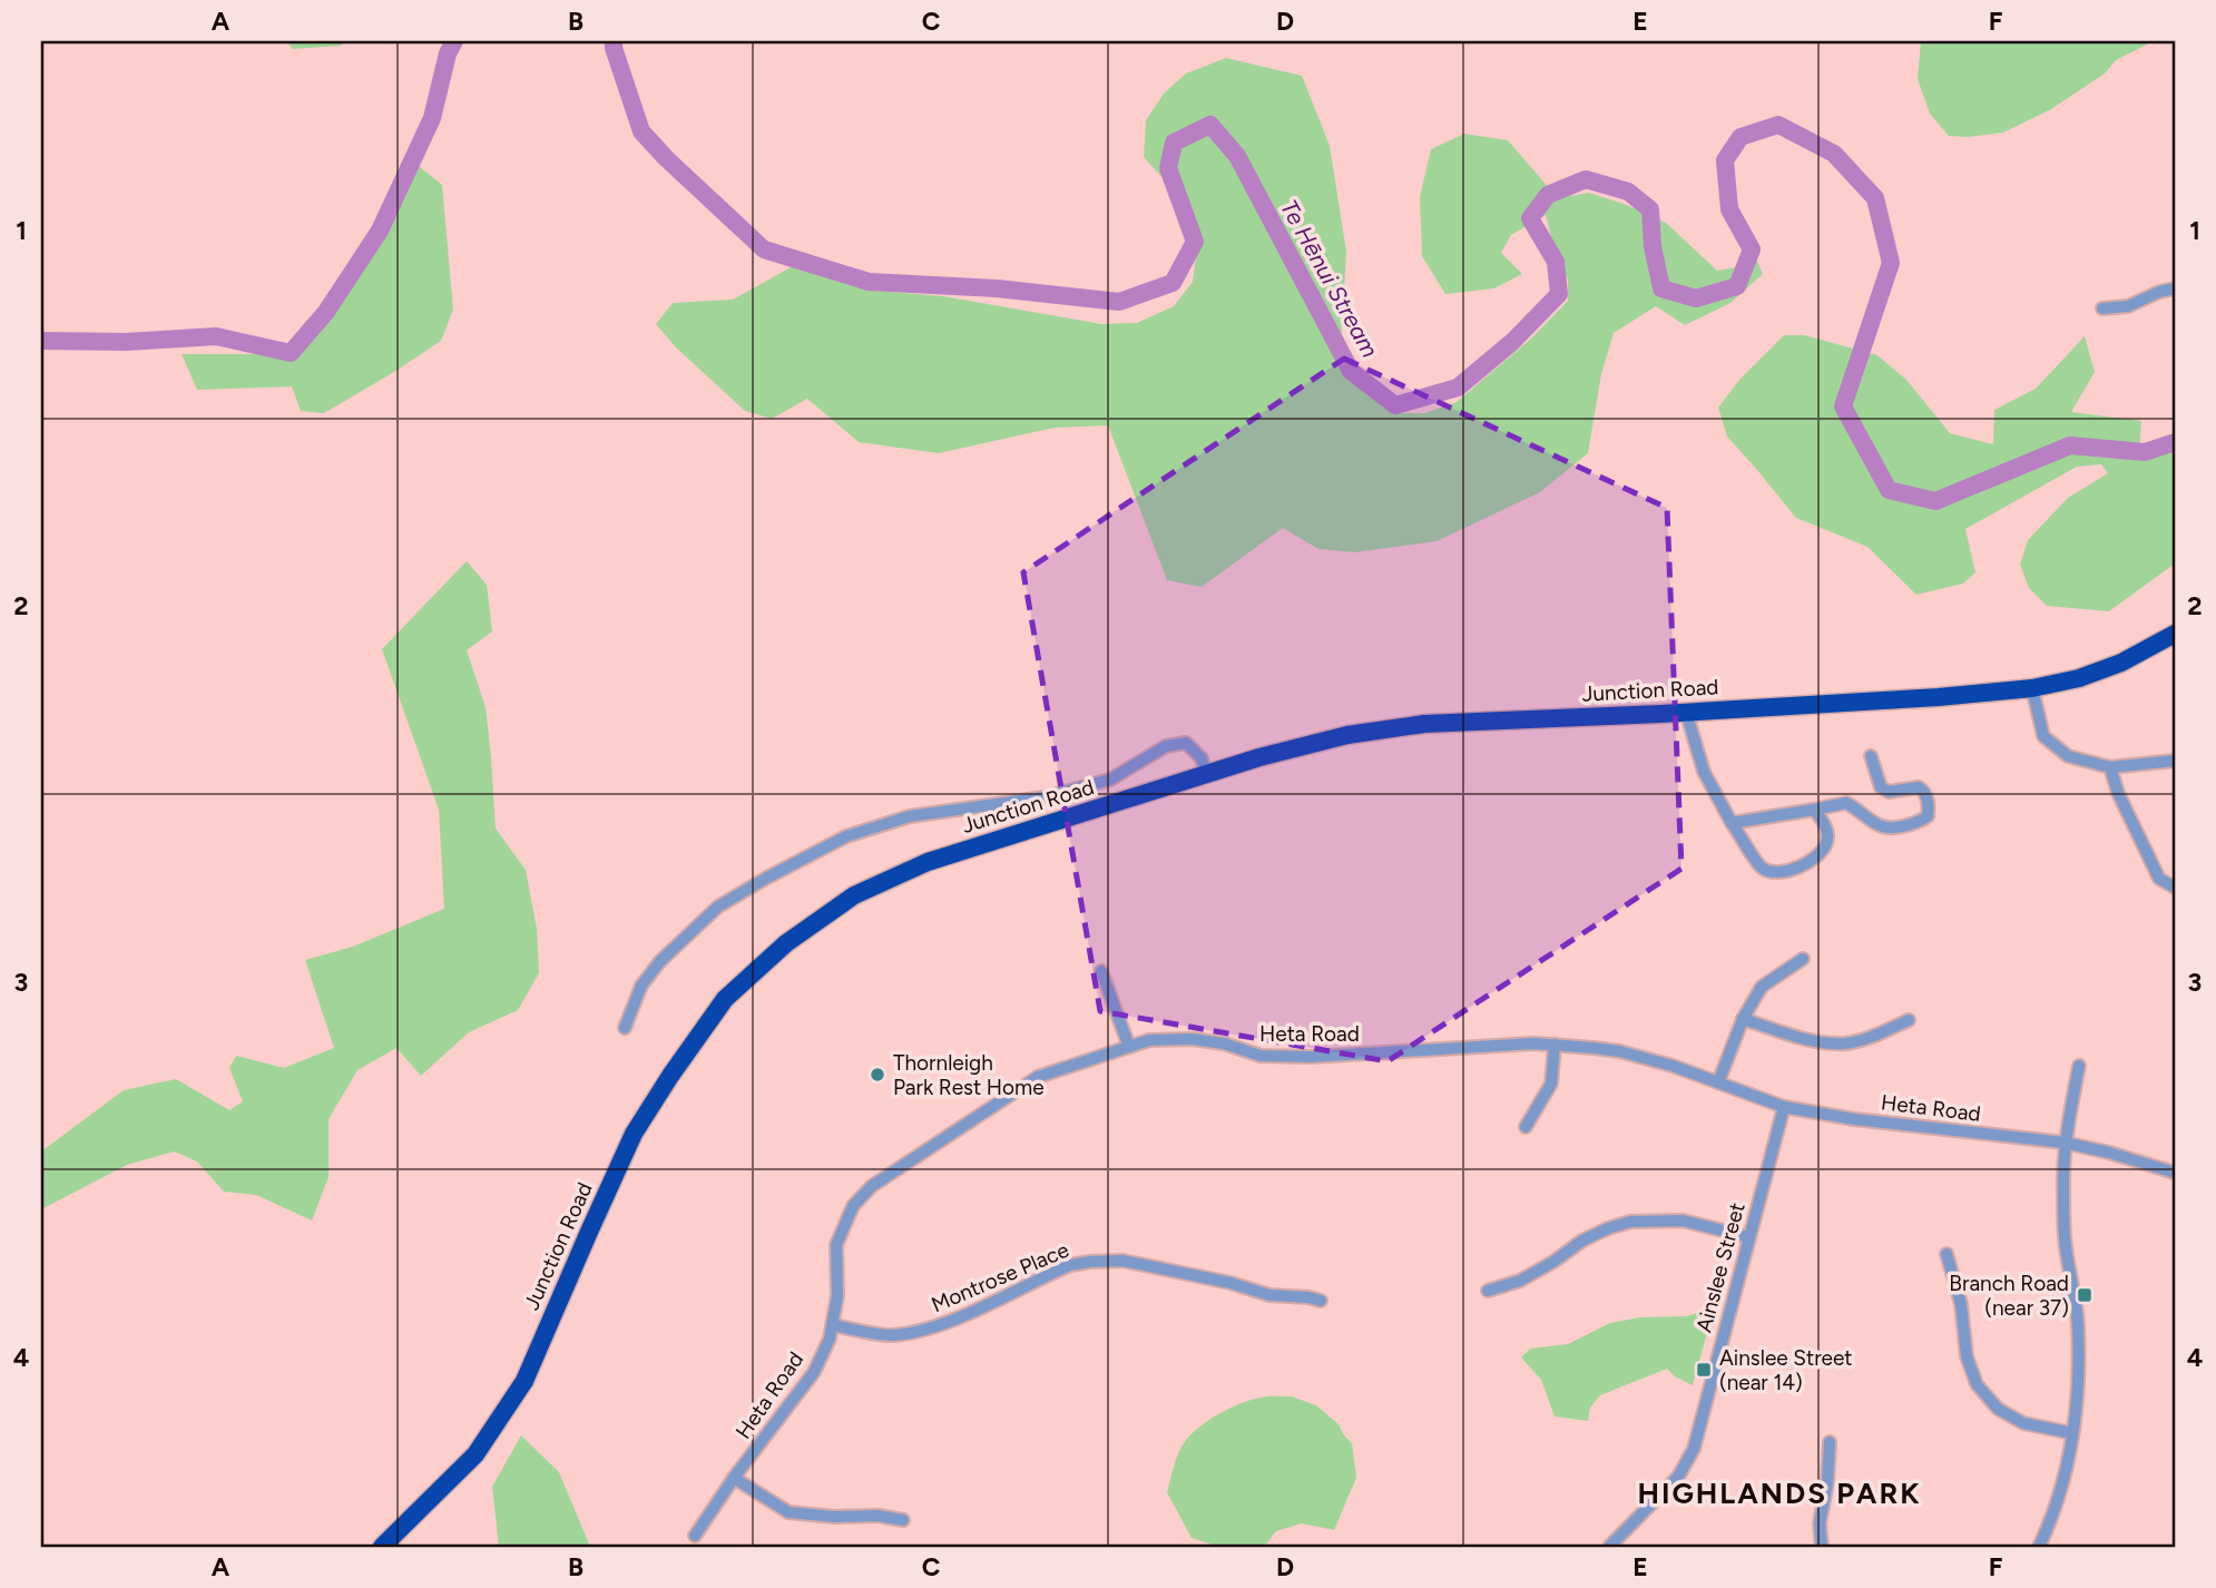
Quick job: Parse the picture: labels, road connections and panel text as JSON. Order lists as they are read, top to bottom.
{
  "streets": {
    "highway": ["Junction Road"],
    "street": ["Heta Road", "Ainslee Street", "Montrose Place"]
  },
  "crossings": [
    ["Heta Road", "Ainslee Street"],
    ["Heta Road", "Montrose Place"]
  ],
  "districts": ["HIGHLANDS PARK"],
  "water": ["Te Hēnui Stream"],
  "places": {
    "other": ["Thornleigh Park Rest Home"],
    "transit": ["Branch Road (near 37)", "Ainslee Street (near 14)"]
  },
  "grid": {
    "columns": [
      "A",
      "B",
      "C",
      "D",
      "E",
      "F"
    ],
    "rows": [
      "1",
      "2",
      "3",
      "4"
    ]
  }
}
